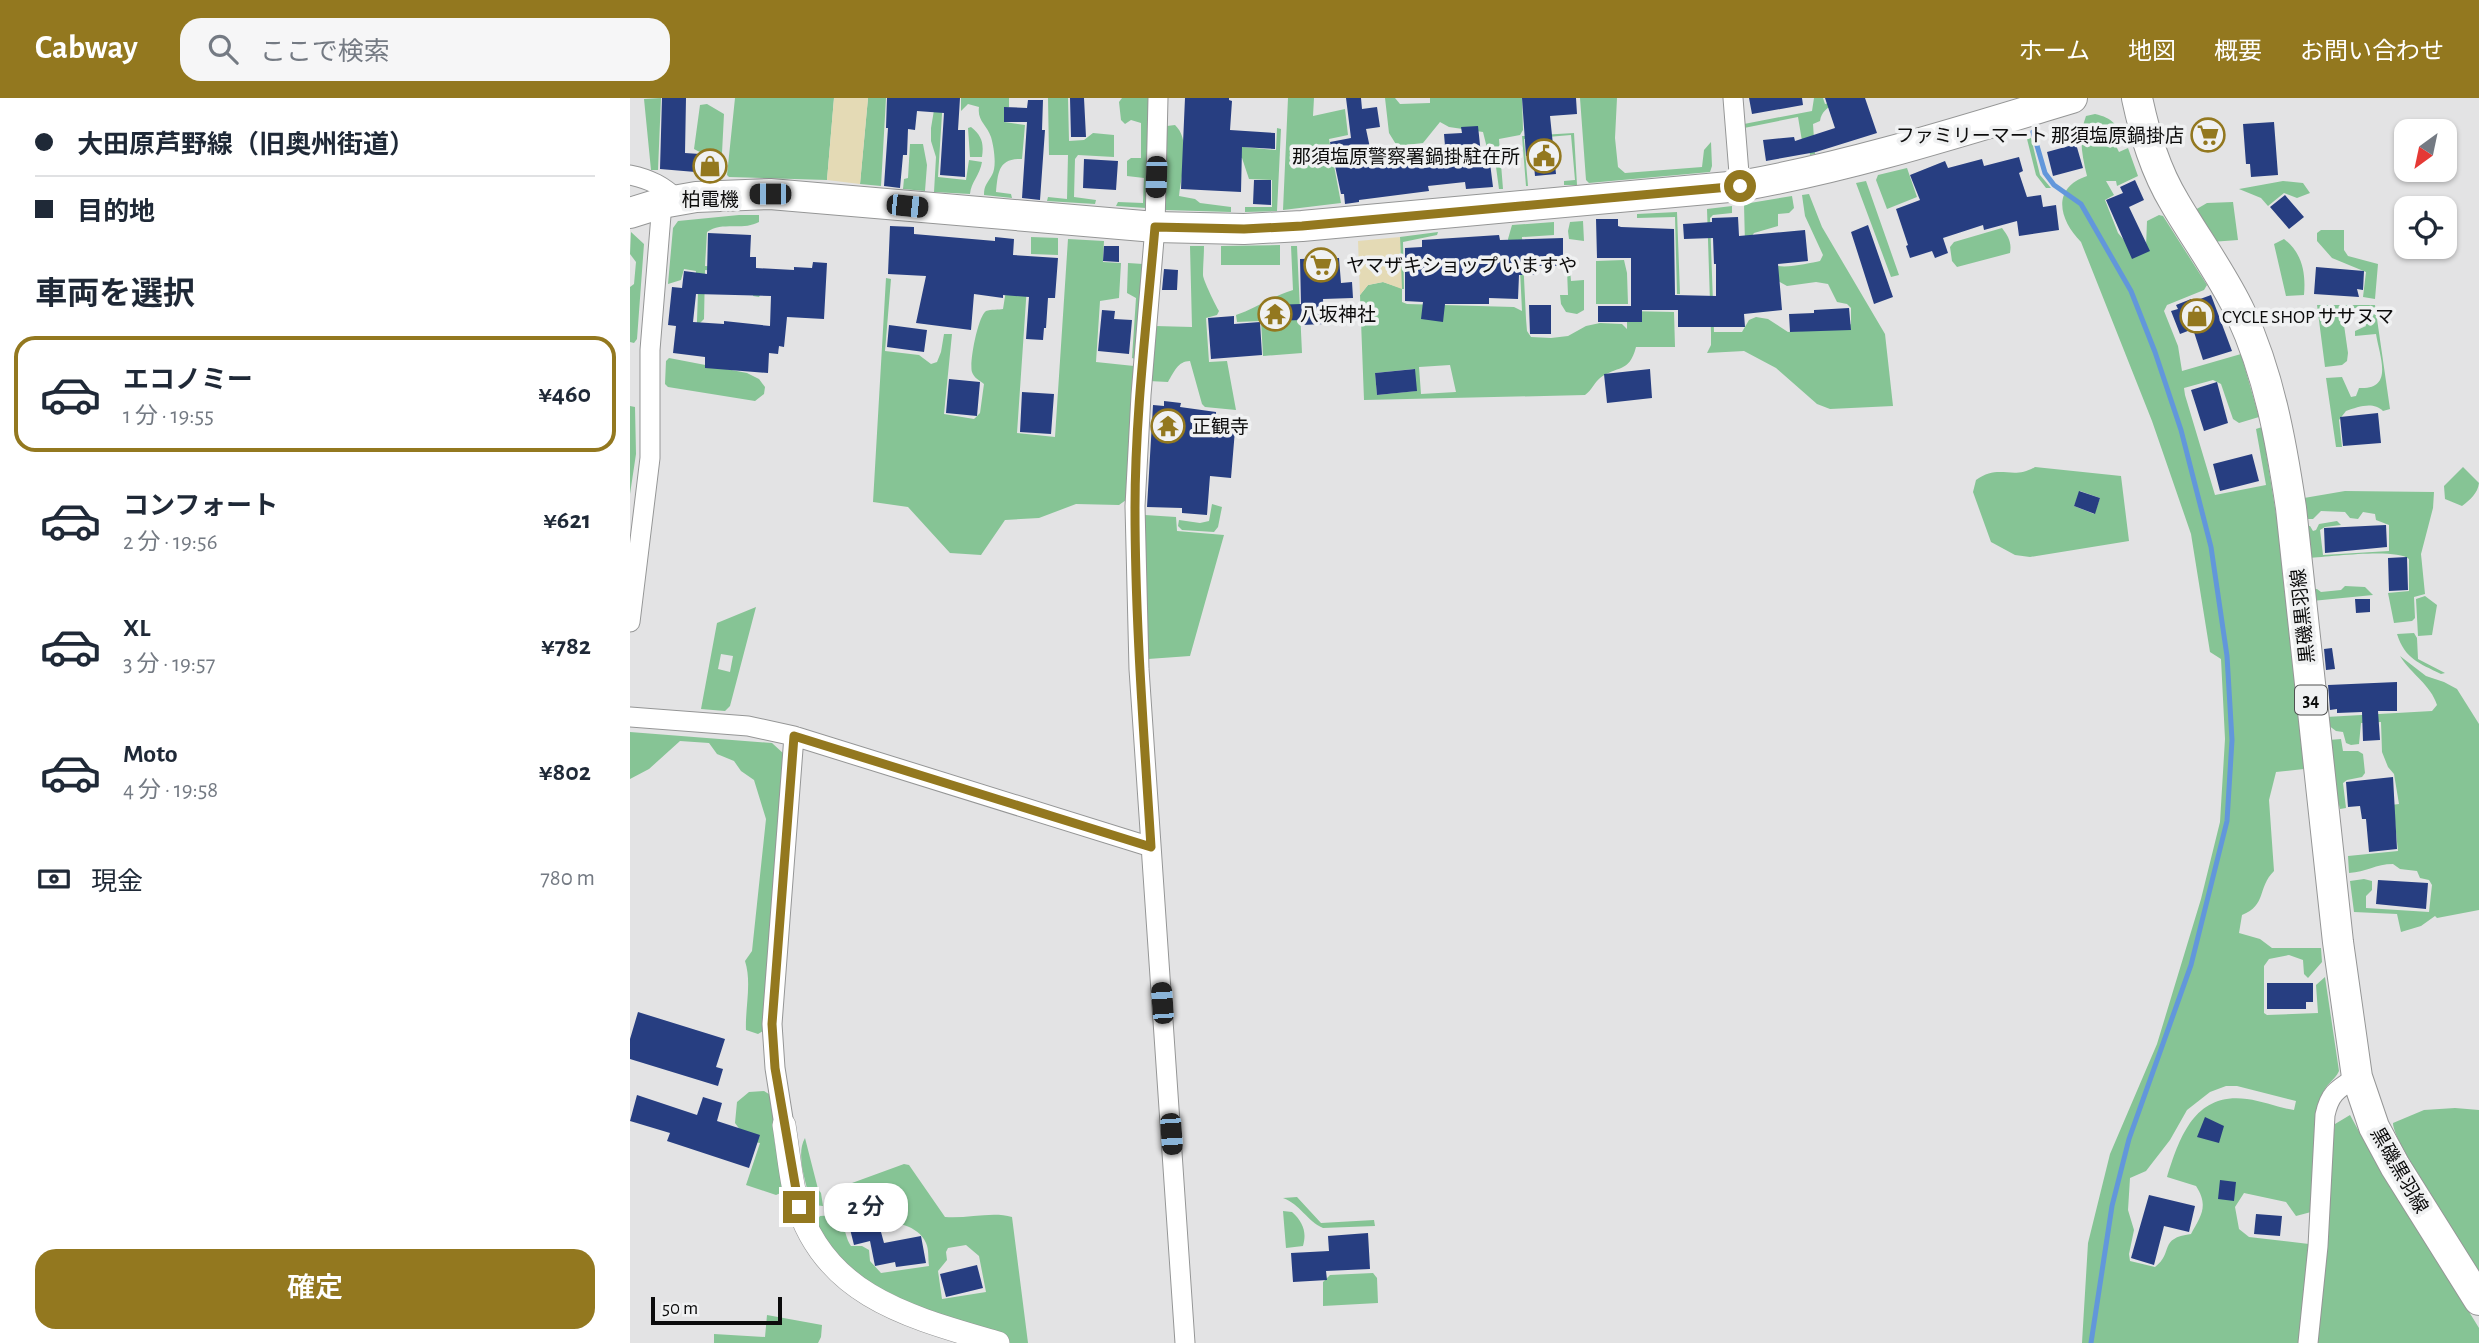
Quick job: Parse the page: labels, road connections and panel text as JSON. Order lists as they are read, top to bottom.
{
  "streets": {
    "main road": ["黒磯黒羽線", "34"]
  },
  "places": {
    "supermarket": ["ファミリーマート 那須塩原鍋掛店", "ヤマザキショップ いますや"],
    "public building": ["那須塩原警察署鍋掛駐在所"],
    "shop": ["柏電機", "CYCLE SHOP ササヌマ"],
    "temple": ["八坂神社", "正観寺"]
  },
  "scale_bar": "50 m",
  "north": "bottom left",
  "page": {
    "header": "Cabway",
    "search": "ここで検索",
    "nav": [
      "ホーム",
      "地図",
      "概要",
      "お問い合わせ"
    ],
    "banner": ["大田原芦野線（旧奥州街道）", "目的地"],
    "heading": "車両を選択",
    "list": [
      {
        "name": "エコノミー",
        "note": "1 分 · 19:55",
        "value": "¥460"
      },
      {
        "name": "コンフォート",
        "note": "2 分 · 19:56",
        "value": "¥621"
      },
      {
        "name": "XL",
        "note": "3 分 · 19:57",
        "value": "¥782"
      },
      {
        "name": "Moto",
        "note": "4 分 · 19:58",
        "value": "¥802"
      }
    ],
    "pay": ["現金", "780 m"],
    "bubble": "2 分",
    "buttons": "確定",
    "scale": "50 m"
  }
}
